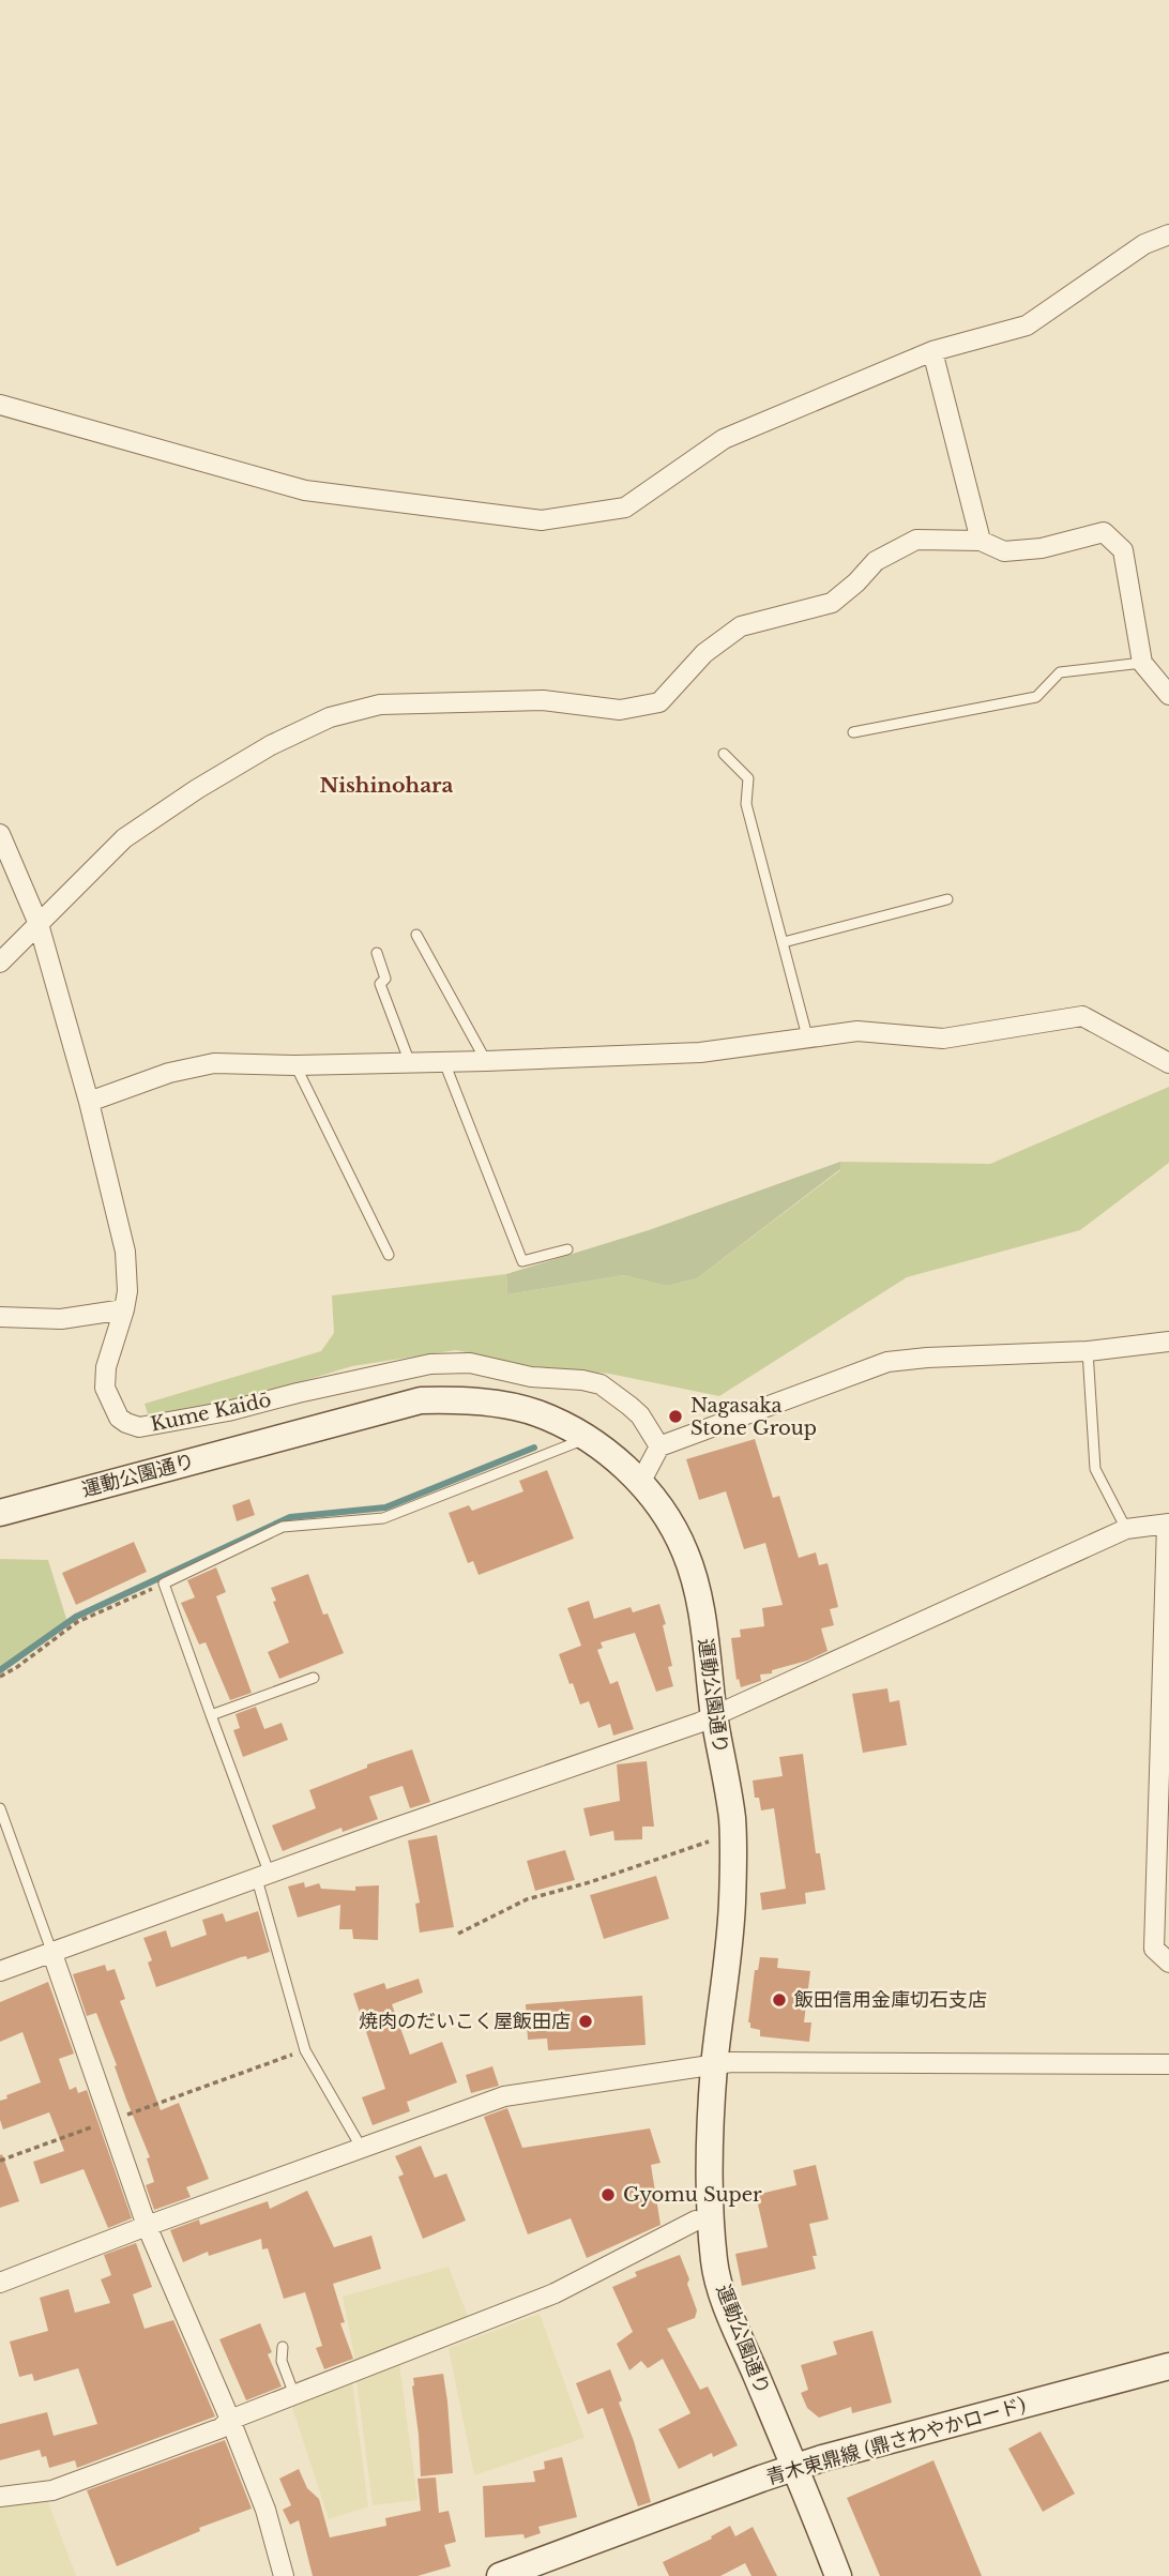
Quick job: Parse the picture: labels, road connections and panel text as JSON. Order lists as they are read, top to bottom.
{
  "streets": {
    "street": ["Kume Kaidō", "運動公園通り", "青木東鼎線 (鼎さわやかロード)"]
  },
  "crossings": [
    ["運動公園通り", "青木東鼎線 (鼎さわやかロード)"]
  ],
  "districts": ["Nishinohara"],
  "places": [
    "Nagasaka Stone Group",
    "飯田信用金庫切石支店",
    "焼肉のだいこく屋飯田店",
    "Gyomu Super"
  ]
}
